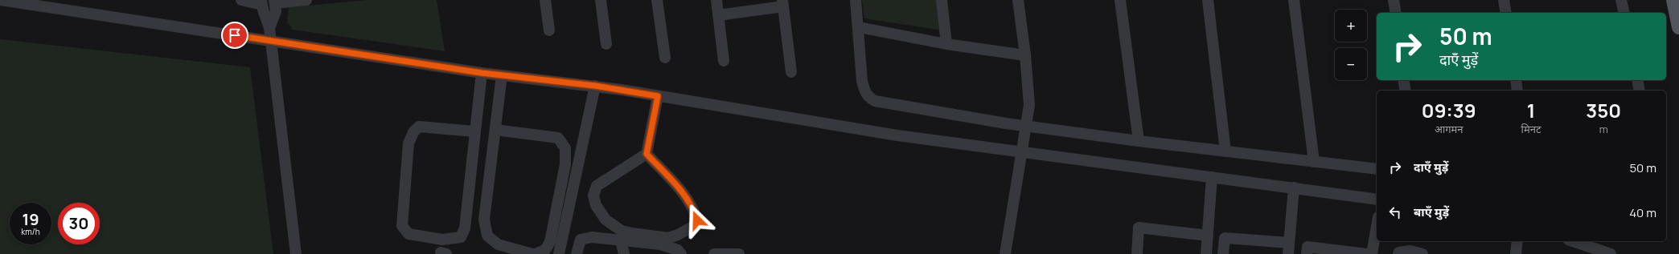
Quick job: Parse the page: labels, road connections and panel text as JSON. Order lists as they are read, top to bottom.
{
  "page": {
    "map_buttons": ["+", "−"],
    "turn": ["50 m", "दाएँ मुड़ें"],
    "eta": [
      "09:39",
      "आगमन",
      "1",
      "मिनट",
      "350",
      "m"
    ],
    "list": [
      {
        "name": "दाएँ मुड़ें",
        "value": "50 m"
      },
      {
        "name": "बाएँ मुड़ें",
        "value": "40 m"
      }
    ],
    "speed": "19 km/h",
    "limit": "30"
  }
}
